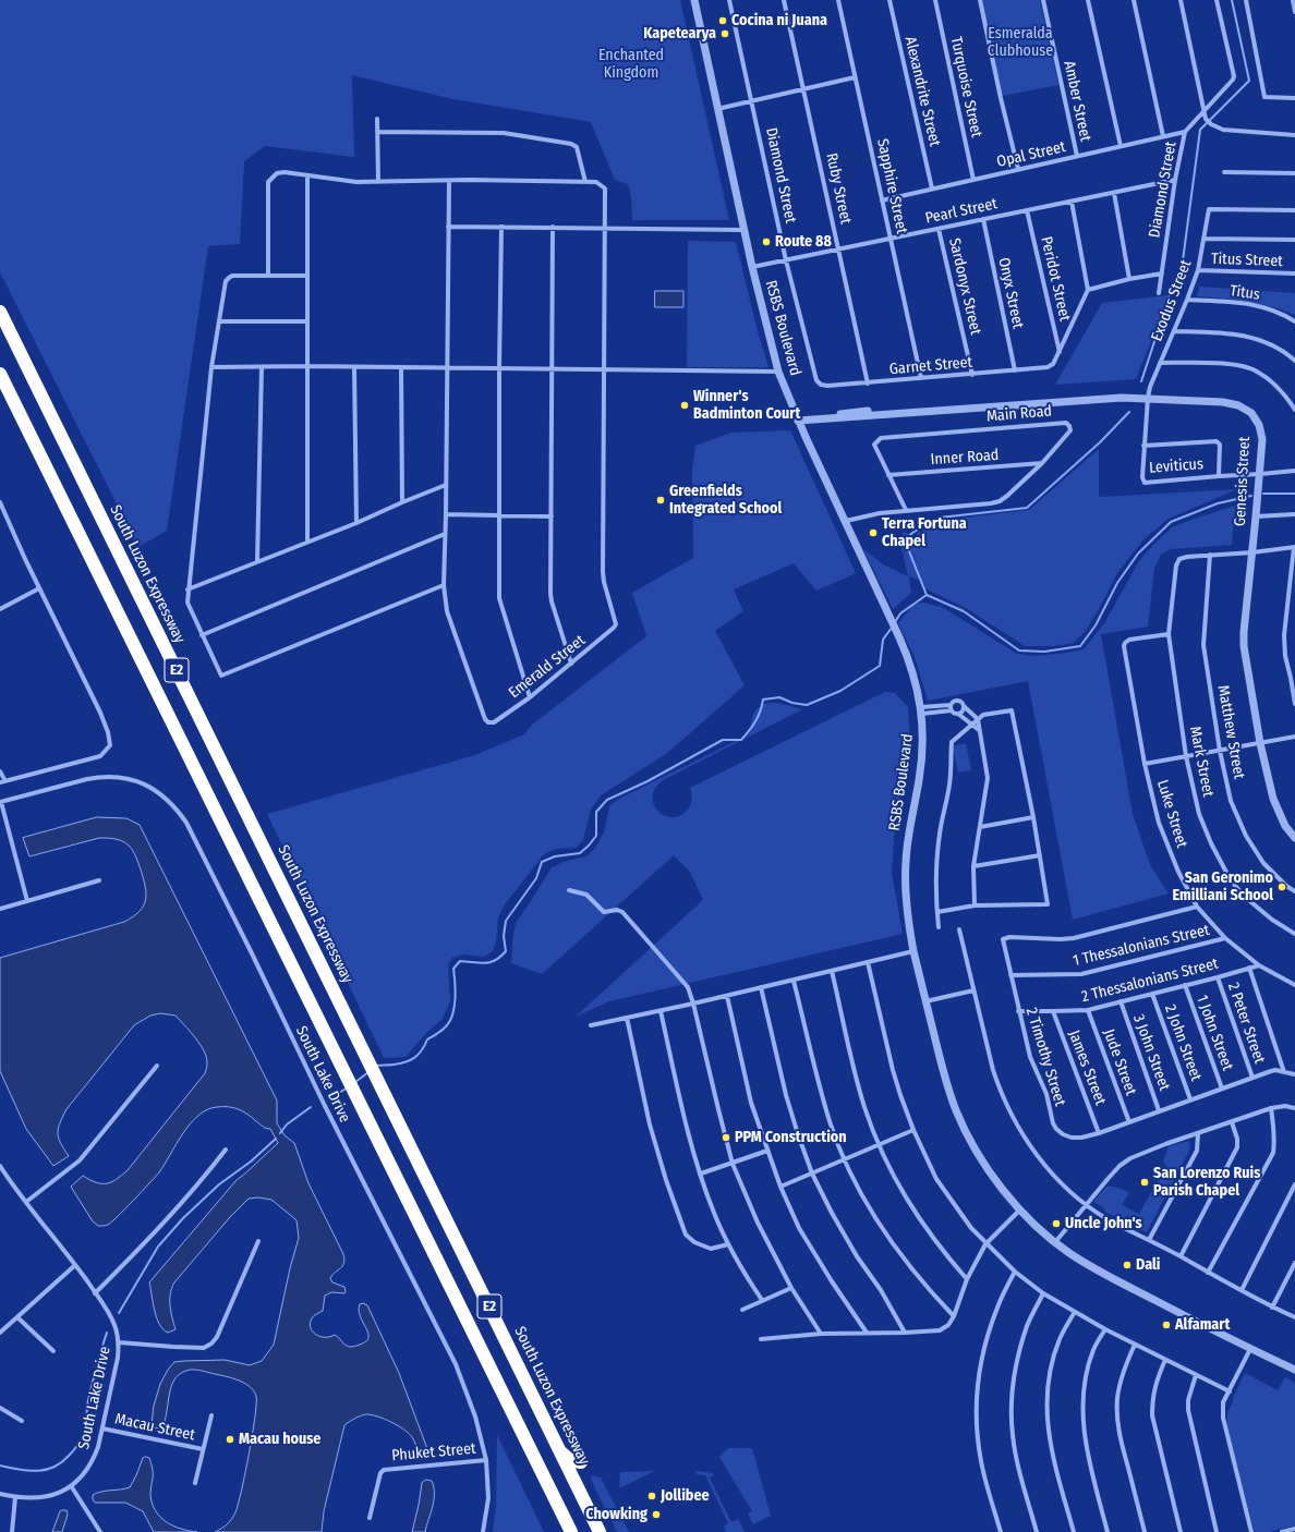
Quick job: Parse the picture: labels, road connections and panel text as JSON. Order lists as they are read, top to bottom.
{
  "streets": {
    "highway": ["South Luzon Expressway", "E2"],
    "street": [
      "Turquoise Street",
      "Alexandrite Street",
      "Amber Street",
      "Opal Street",
      "Diamond Street",
      "Sapphire Street",
      "Ruby Street",
      "Pearl Street",
      "Titus Street",
      "Peridot Street",
      "Sardonyx Street",
      "Onyx Street",
      "Titus",
      "Exodus Street",
      "RSBS Boulevard",
      "Garnet Street",
      "Main Road",
      "Inner Road",
      "Leviticus",
      "Genesis Street",
      "Emerald Street",
      "Matthew Street",
      "Mark Street",
      "Luke Street",
      "1 Thessalonians Street",
      "2 Thessalonians Street",
      "2 Peter Street",
      "1 John Street",
      "2 John Street",
      "3 John Street",
      "2 Timothy Street",
      "Jude Street",
      "James Street",
      "South Lake Drive",
      "Macau Street",
      "Phuket Street"
    ]
  },
  "crossings": [
    ["Turquoise Street", "Opal Street"],
    ["Alexandrite Street", "Opal Street"],
    ["Amber Street", "Opal Street"],
    ["Opal Street", "Diamond Street"],
    ["Opal Street", "Sapphire Street"],
    ["Diamond Street", "Pearl Street"],
    ["Diamond Street", "Garnet Street"],
    ["Sapphire Street", "Pearl Street"],
    ["Sapphire Street", "Garnet Street"],
    ["Ruby Street", "Pearl Street"],
    ["Ruby Street", "Garnet Street"],
    ["Pearl Street", "Peridot Street"],
    ["Pearl Street", "Sardonyx Street"],
    ["Pearl Street", "Onyx Street"],
    ["Pearl Street", "RSBS Boulevard"],
    ["Titus Street", "Exodus Street"],
    ["Peridot Street", "Garnet Street"],
    ["Sardonyx Street", "Garnet Street"],
    ["Onyx Street", "Garnet Street"],
    ["Titus", "Exodus Street"],
    ["Exodus Street", "Leviticus"],
    ["Exodus Street", "Genesis Street"],
    ["RSBS Boulevard", "Main Road"],
    ["RSBS Boulevard", "Genesis Street"],
    ["Main Road", "Inner Road"],
    ["Leviticus", "Genesis Street"],
    ["Matthew Street", "Mark Street"],
    ["Mark Street", "Luke Street"],
    ["Luke Street", "1 Thessalonians Street"],
    ["Luke Street", "2 Thessalonians Street"],
    ["Luke Street", "2 Timothy Street"],
    ["1 Thessalonians Street", "2 Timothy Street"],
    ["2 Thessalonians Street", "2 Peter Street"],
    ["2 Thessalonians Street", "1 John Street"],
    ["2 Thessalonians Street", "2 John Street"],
    ["2 Thessalonians Street", "3 John Street"],
    ["2 Thessalonians Street", "2 Timothy Street"],
    ["2 Thessalonians Street", "Jude Street"],
    ["2 Thessalonians Street", "James Street"],
    ["2 Peter Street", "2 Timothy Street"],
    ["1 John Street", "2 Timothy Street"],
    ["2 John Street", "2 Timothy Street"],
    ["3 John Street", "2 Timothy Street"],
    ["2 Timothy Street", "Jude Street"],
    ["2 Timothy Street", "James Street"],
    ["South Lake Drive", "Macau Street"],
    ["South Lake Drive", "Phuket Street"]
  ],
  "parks": ["Esmeralda Clubhouse", "Enchanted Kingdom"],
  "places": [
    "Cocina ni Juana",
    "Kapetearya",
    "Route 88",
    "Winner's Badminton Court",
    "Greenfields Integrated School",
    "Terra Fortuna Chapel",
    "San Geronimo Emilliani School",
    "PPM Construction",
    "San Lorenzo Ruis Parish Chapel",
    "Uncle John's",
    "Dali",
    "Alfamart",
    "Macau house",
    "Jollibee",
    "Chowking"
  ]
}
